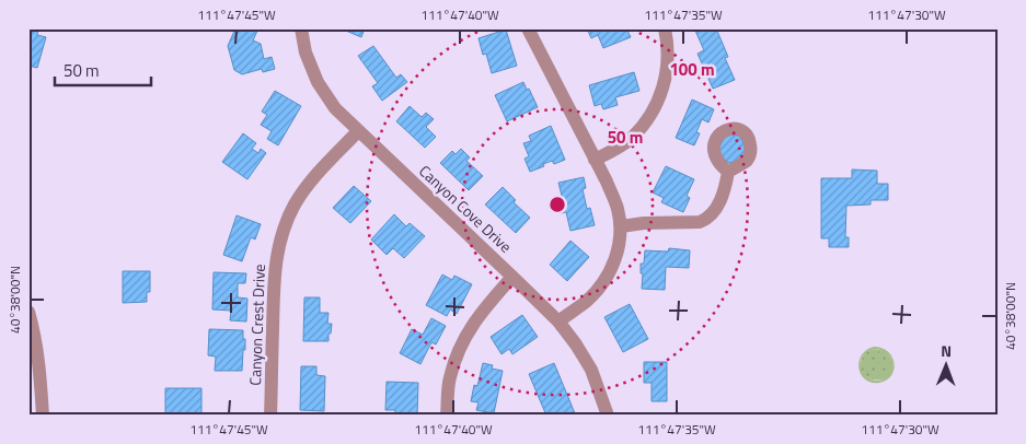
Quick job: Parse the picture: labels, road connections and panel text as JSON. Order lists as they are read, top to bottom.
{
  "streets": {
    "street": ["Canyon Cove Drive", "Canyon Crest Drive"]
  },
  "crossings": [
    ["Canyon Cove Drive", "Canyon Crest Drive"]
  ],
  "scale_bar": "50 m",
  "north": "top",
  "coordinates": [
    "111°47'45\"W",
    "111°47'40\"W",
    "111°47'35\"W",
    "111°47'30\"W",
    "40°38'00\"N"
  ],
  "rings": ["100 m", "50 m"]
}
